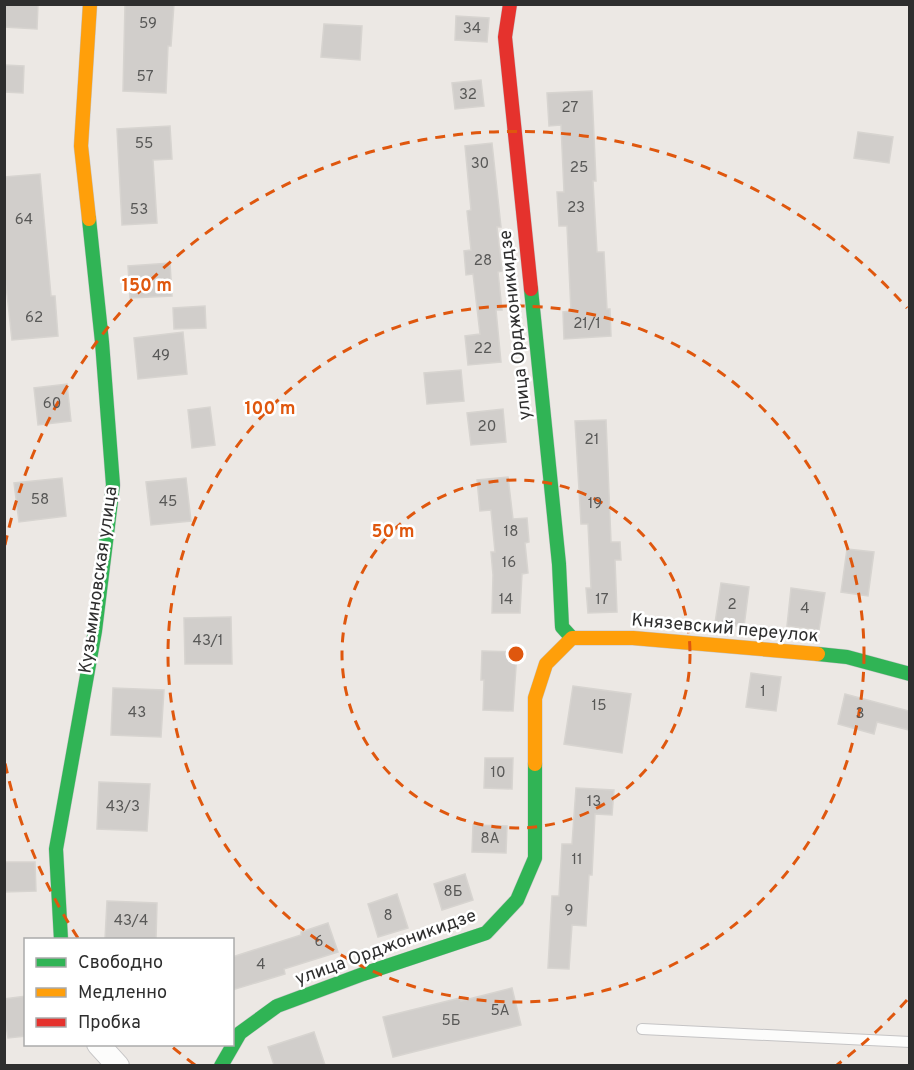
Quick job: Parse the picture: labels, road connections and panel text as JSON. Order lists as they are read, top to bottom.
{
  "streets": {
    "street": ["улица Орджоникидзе", "Кузьминовская улица", "Князевский переулок"]
  },
  "crossings": [
    ["улица Орджоникидзе", "Князевский переулок"]
  ],
  "house_numbers": [
    "59",
    "34",
    "57",
    "32",
    "27",
    "55",
    "30",
    "25",
    "23",
    "53",
    "64",
    "28",
    "62",
    "21/1",
    "22",
    "49",
    "60",
    "20",
    "21",
    "58",
    "45",
    "19",
    "18",
    "16",
    "14",
    "17",
    "2",
    "4",
    "43/1",
    "1",
    "15",
    "43",
    "3",
    "10",
    "13",
    "43/3",
    "8А",
    "11",
    "8Б",
    "9",
    "8",
    "43/4",
    "6",
    "4",
    "5А",
    "5Б"
  ],
  "legend": ["Свободно", "Медленно", "Пробка"],
  "rings": ["150 m", "100 m", "50 m"]
}
